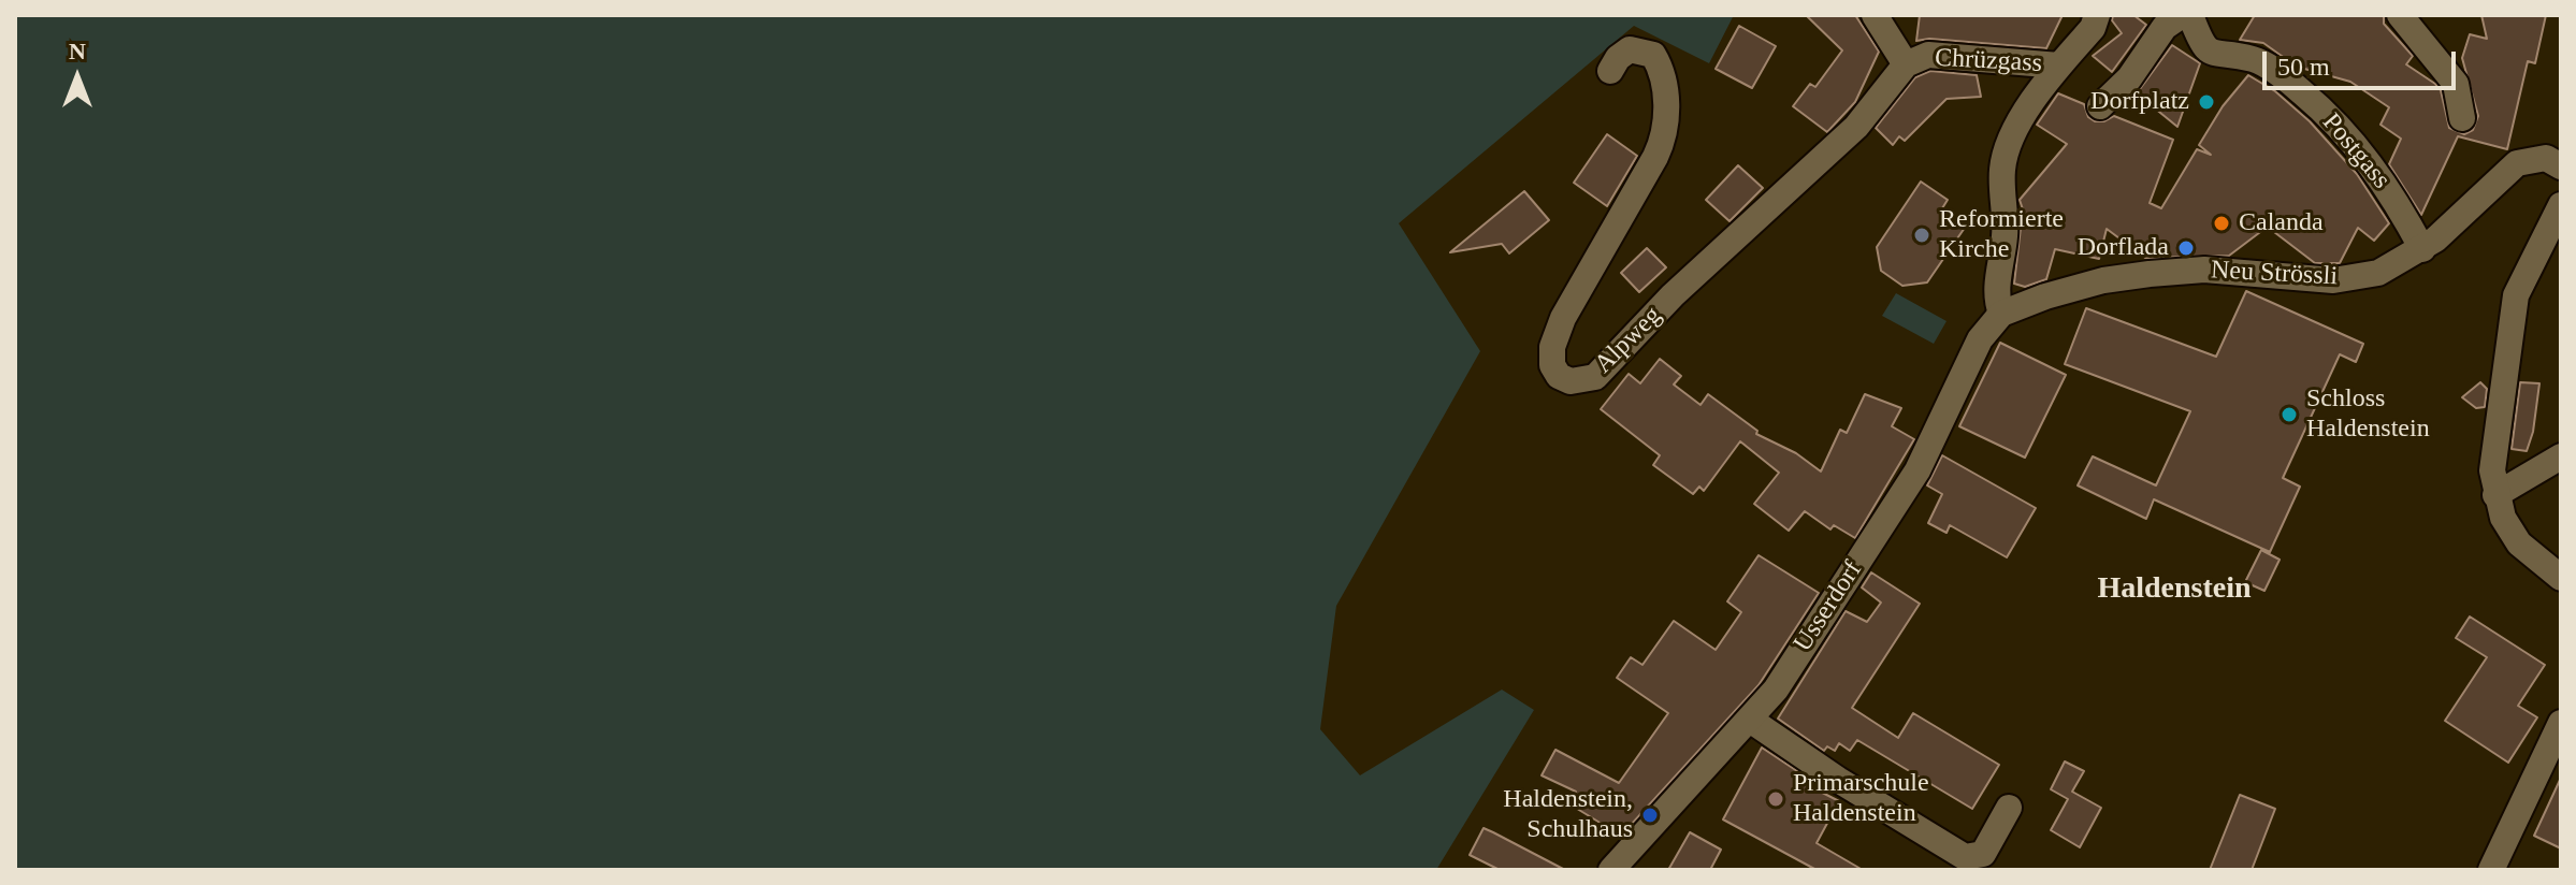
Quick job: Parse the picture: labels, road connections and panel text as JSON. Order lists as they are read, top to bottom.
{
  "streets": {
    "street": [
      "Chrüzgass",
      "Postgass",
      "Neu Strössli",
      "Alpweg",
      "Usserdorf"
    ]
  },
  "crossings": [
    ["Chrüzgass", "Alpweg"],
    ["Postgass", "Neu Strössli"],
    ["Neu Strössli", "Usserdorf"]
  ],
  "districts": ["Haldenstein"],
  "places": [
    "Dorfplatz",
    "Calanda",
    "Reformierte Kirche",
    "Dorflada",
    "Schloss Haldenstein",
    "Primarschule Haldenstein",
    "Haldenstein, Schulhaus"
  ],
  "scale_bar": "50 m",
  "north": "top"
}
